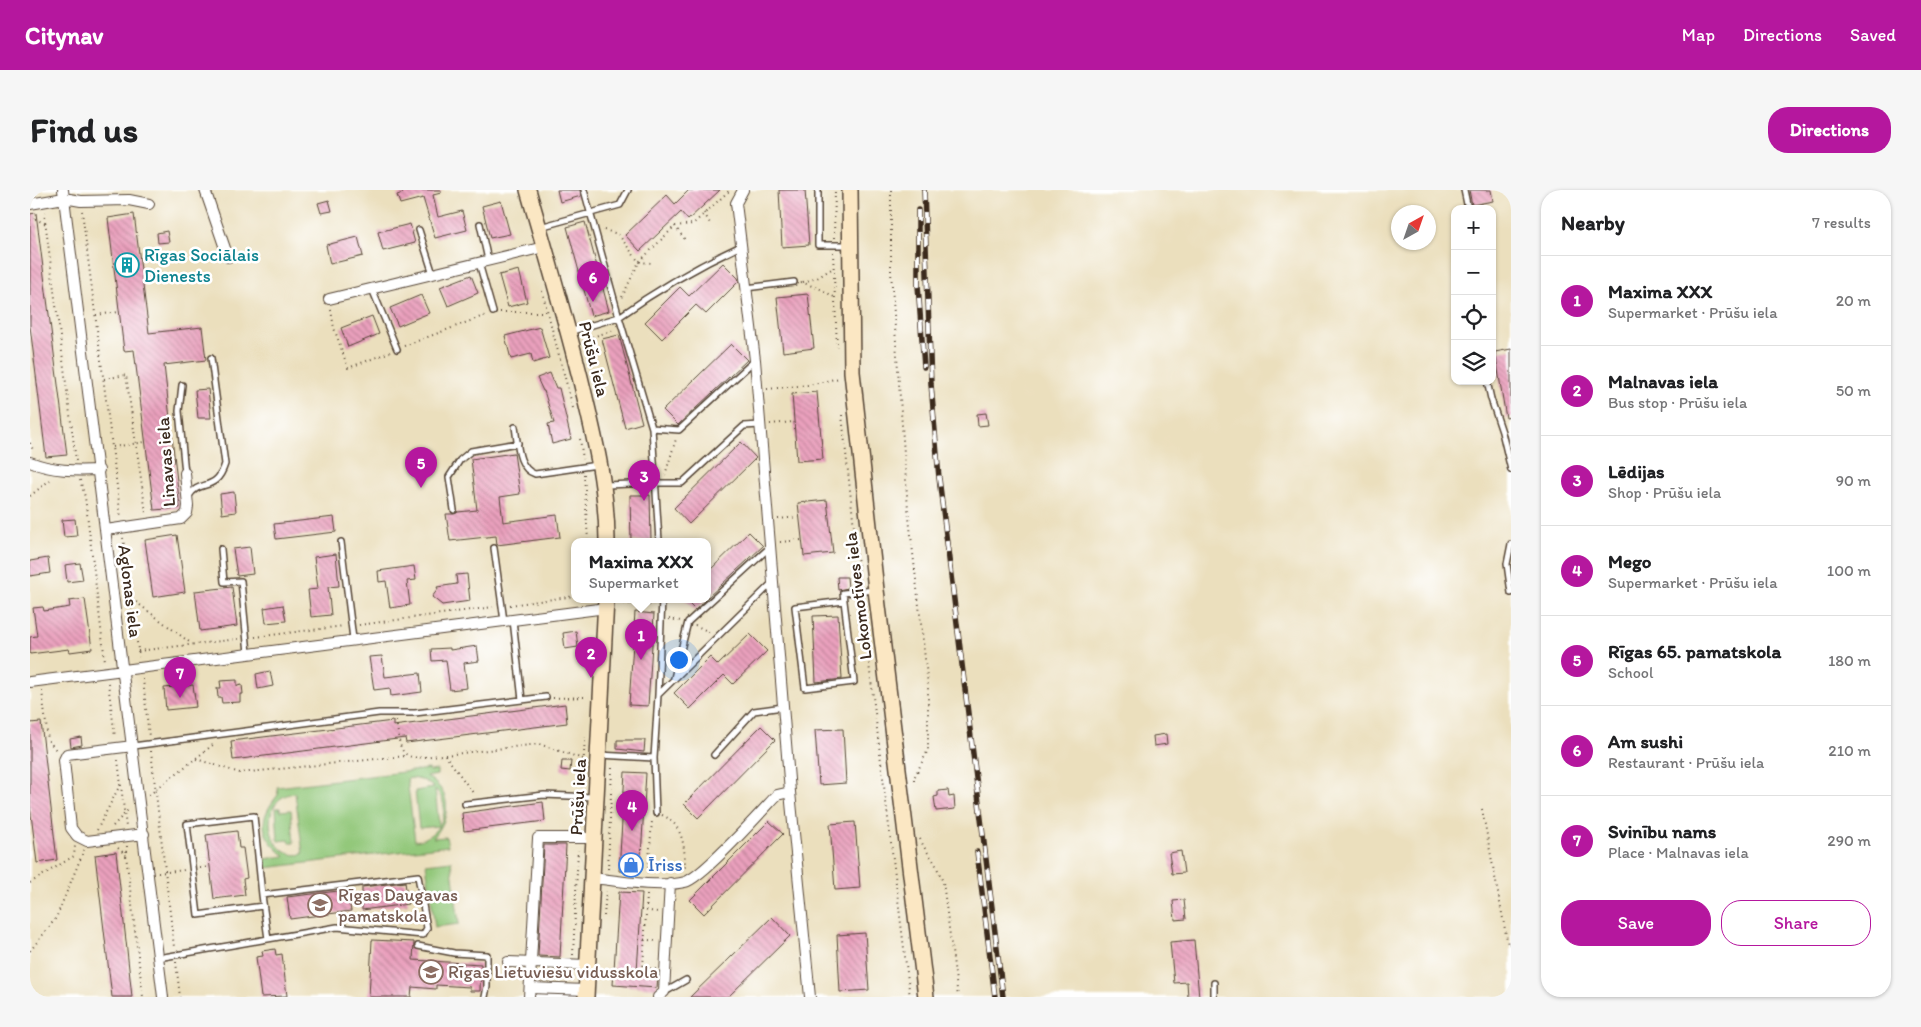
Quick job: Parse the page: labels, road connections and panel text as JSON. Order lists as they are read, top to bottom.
{
  "streets": {
    "street": [
      "Prūšu iela",
      "Linavas iela",
      "Aglonas iela",
      "Lokomotīves iela"
    ]
  },
  "crossings": [
    ["Linavas iela", "Aglonas iela"]
  ],
  "places": {
    "building": ["Rīgas Sociālais Dienests"],
    "shop": ["Īriss"],
    "school or university": ["Rīgas Daugavas pamatskola", "Rīgas Lietuviešu vidusskola"]
  },
  "north": "top right",
  "page": {
    "header": "Citynav",
    "nav": ["Map", "Directions", "Saved"],
    "buttons": [
      "Directions",
      ["Save", "Share"]
    ],
    "title": "Find us",
    "heading": ["Nearby", "7 results"],
    "map_buttons": ["+", "−"],
    "list": [
      {
        "mark": "1",
        "name": "Maxima XXX",
        "note": "Supermarket · Prūšu iela",
        "value": "20 m"
      },
      {
        "mark": "2",
        "name": "Malnavas iela",
        "note": "Bus stop · Prūšu iela",
        "value": "50 m"
      },
      {
        "mark": "3",
        "name": "Lēdijas",
        "note": "Shop · Prūšu iela",
        "value": "90 m"
      },
      {
        "mark": "4",
        "name": "Mego",
        "note": "Supermarket · Prūšu iela",
        "value": "100 m"
      },
      {
        "mark": "5",
        "name": "Rīgas 65. pamatskola",
        "note": "School",
        "value": "180 m"
      },
      {
        "mark": "6",
        "name": "Am sushi",
        "note": "Restaurant · Prūšu iela",
        "value": "210 m"
      },
      {
        "mark": "7",
        "name": "Svinību nams",
        "note": "Place · Malnavas iela",
        "value": "290 m"
      }
    ],
    "pins": [
      "6",
      "5",
      "3",
      "1",
      "2",
      "7",
      "4"
    ],
    "popup": ["Maxima XXX", "Supermarket"]
  }
}
